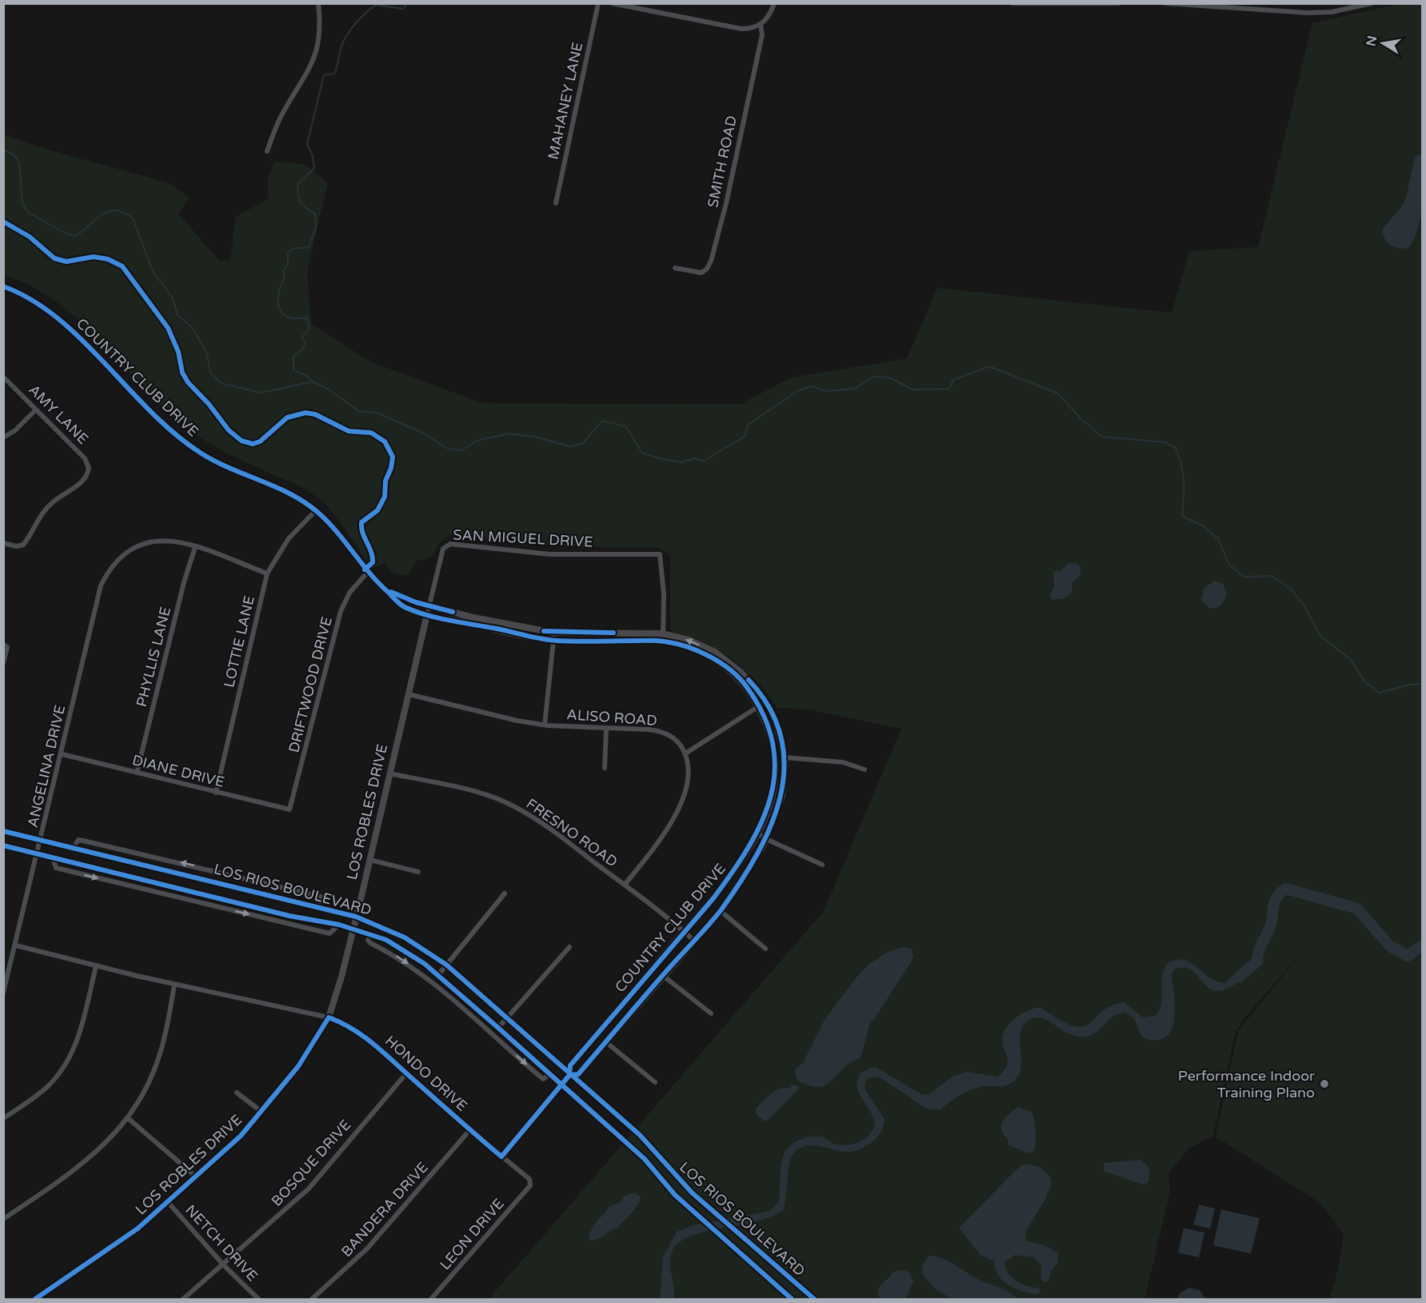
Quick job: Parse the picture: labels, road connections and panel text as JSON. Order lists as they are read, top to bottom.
{
  "streets": {
    "street": [
      "MAHANEY LANE",
      "SMITH ROAD",
      "COUNTRY CLUB DRIVE",
      "AMY LANE",
      "SAN MIGUEL DRIVE",
      "LOTTIE LANE",
      "PHYLLIS LANE",
      "DRIFTWOOD DRIVE",
      "ALISO ROAD",
      "ANGELINA DRIVE",
      "DIANE DRIVE",
      "LOS ROBLES DRIVE",
      "FRESNO ROAD",
      "LOS RIOS BOULEVARD",
      "HONDO DRIVE",
      "BOSQUE DRIVE",
      "BANDERA DRIVE",
      "LEON DRIVE",
      "NETCH DRIVE"
    ]
  },
  "crossings": [
    ["COUNTRY CLUB DRIVE", "SAN MIGUEL DRIVE"],
    ["COUNTRY CLUB DRIVE", "LOTTIE LANE"],
    ["COUNTRY CLUB DRIVE", "DRIFTWOOD DRIVE"],
    ["COUNTRY CLUB DRIVE", "LOS ROBLES DRIVE"],
    ["COUNTRY CLUB DRIVE", "FRESNO ROAD"],
    ["COUNTRY CLUB DRIVE", "LOS RIOS BOULEVARD"],
    ["COUNTRY CLUB DRIVE", "HONDO DRIVE"],
    ["SAN MIGUEL DRIVE", "LOS ROBLES DRIVE"],
    ["LOTTIE LANE", "DIANE DRIVE"],
    ["PHYLLIS LANE", "ANGELINA DRIVE"],
    ["PHYLLIS LANE", "DIANE DRIVE"],
    ["DRIFTWOOD DRIVE", "DIANE DRIVE"],
    ["ALISO ROAD", "LOS ROBLES DRIVE"],
    ["ANGELINA DRIVE", "DIANE DRIVE"],
    ["ANGELINA DRIVE", "LOS RIOS BOULEVARD"],
    ["ANGELINA DRIVE", "HONDO DRIVE"],
    ["LOS ROBLES DRIVE", "FRESNO ROAD"],
    ["LOS ROBLES DRIVE", "LOS RIOS BOULEVARD"],
    ["LOS ROBLES DRIVE", "HONDO DRIVE"],
    ["LOS ROBLES DRIVE", "NETCH DRIVE"],
    ["HONDO DRIVE", "BOSQUE DRIVE"],
    ["HONDO DRIVE", "BANDERA DRIVE"],
    ["HONDO DRIVE", "LEON DRIVE"],
    ["BOSQUE DRIVE", "NETCH DRIVE"]
  ],
  "places": ["Performance Indoor Training Plano"],
  "north": "left"
}
